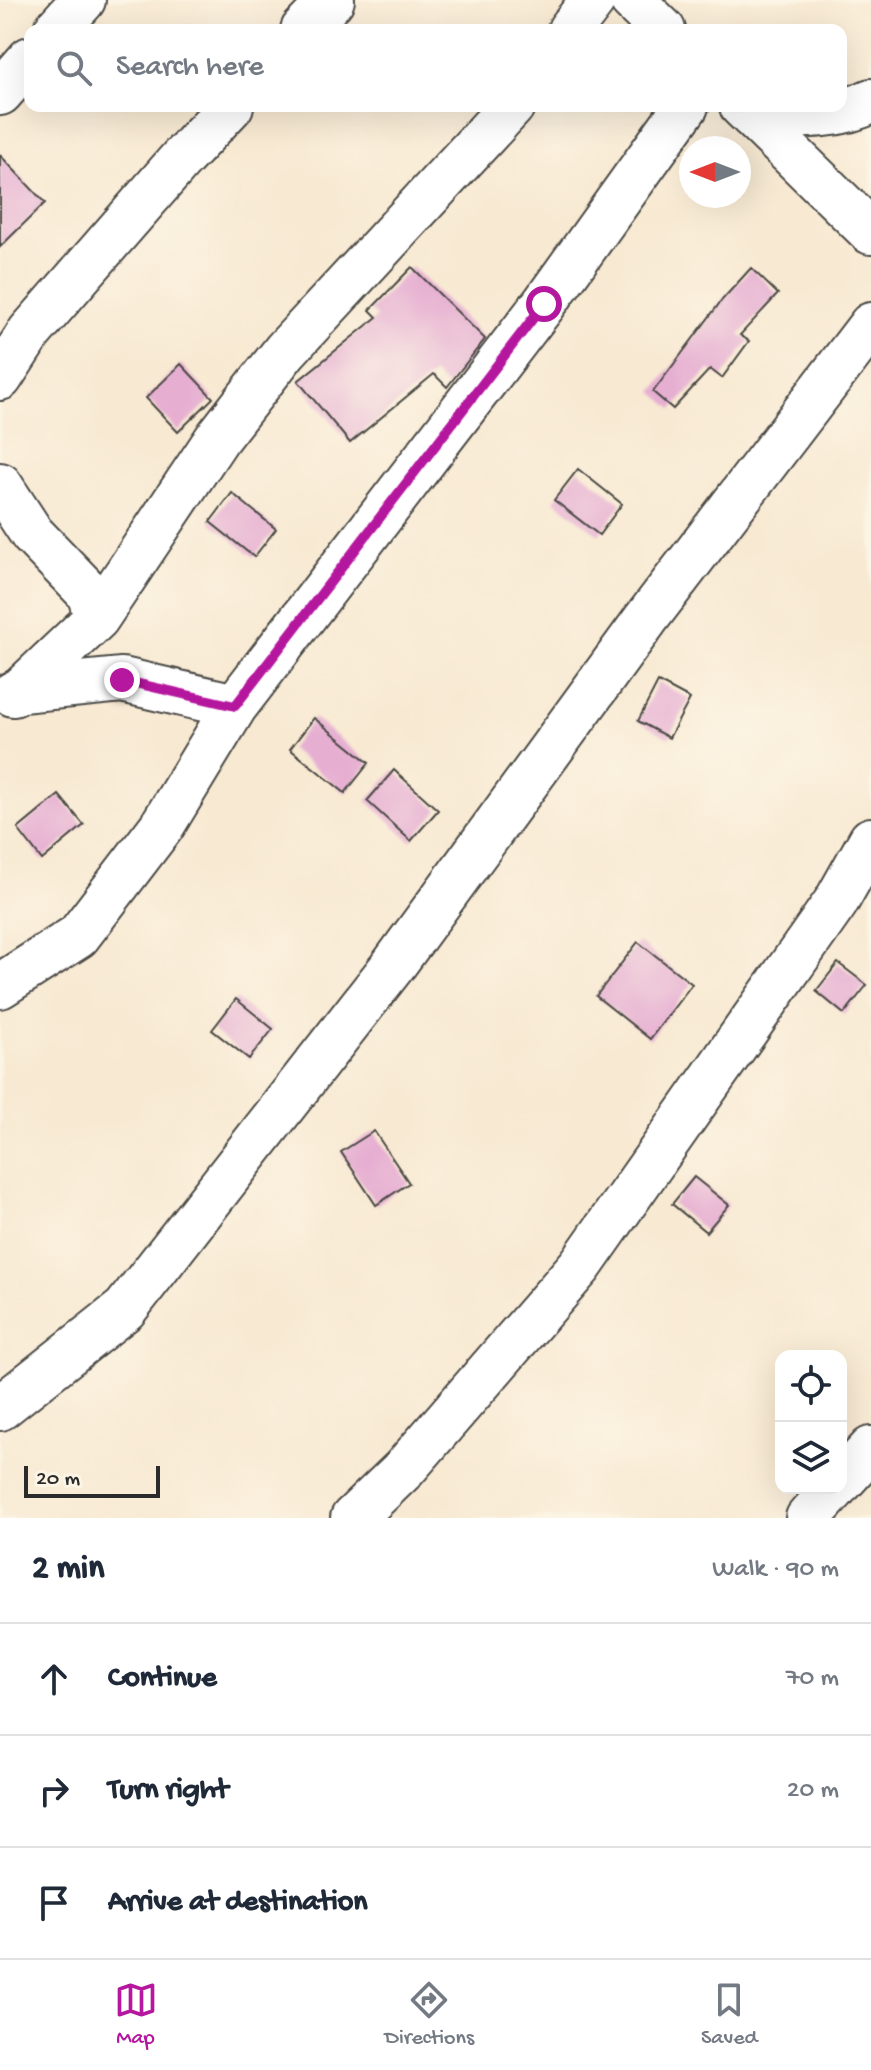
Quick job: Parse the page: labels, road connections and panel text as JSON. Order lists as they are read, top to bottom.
{
  "scale_bar": "20 m",
  "north": "left",
  "page": {
    "search": "Search here",
    "scale": "20 m",
    "heading": ["2 min", "Walk · 90 m"],
    "list": [
      ["Continue", "70 m"],
      ["Turn right", "20 m"],
      "Arrive at destination"
    ],
    "nav": ["Map", "Directions", "Saved"]
  }
}
